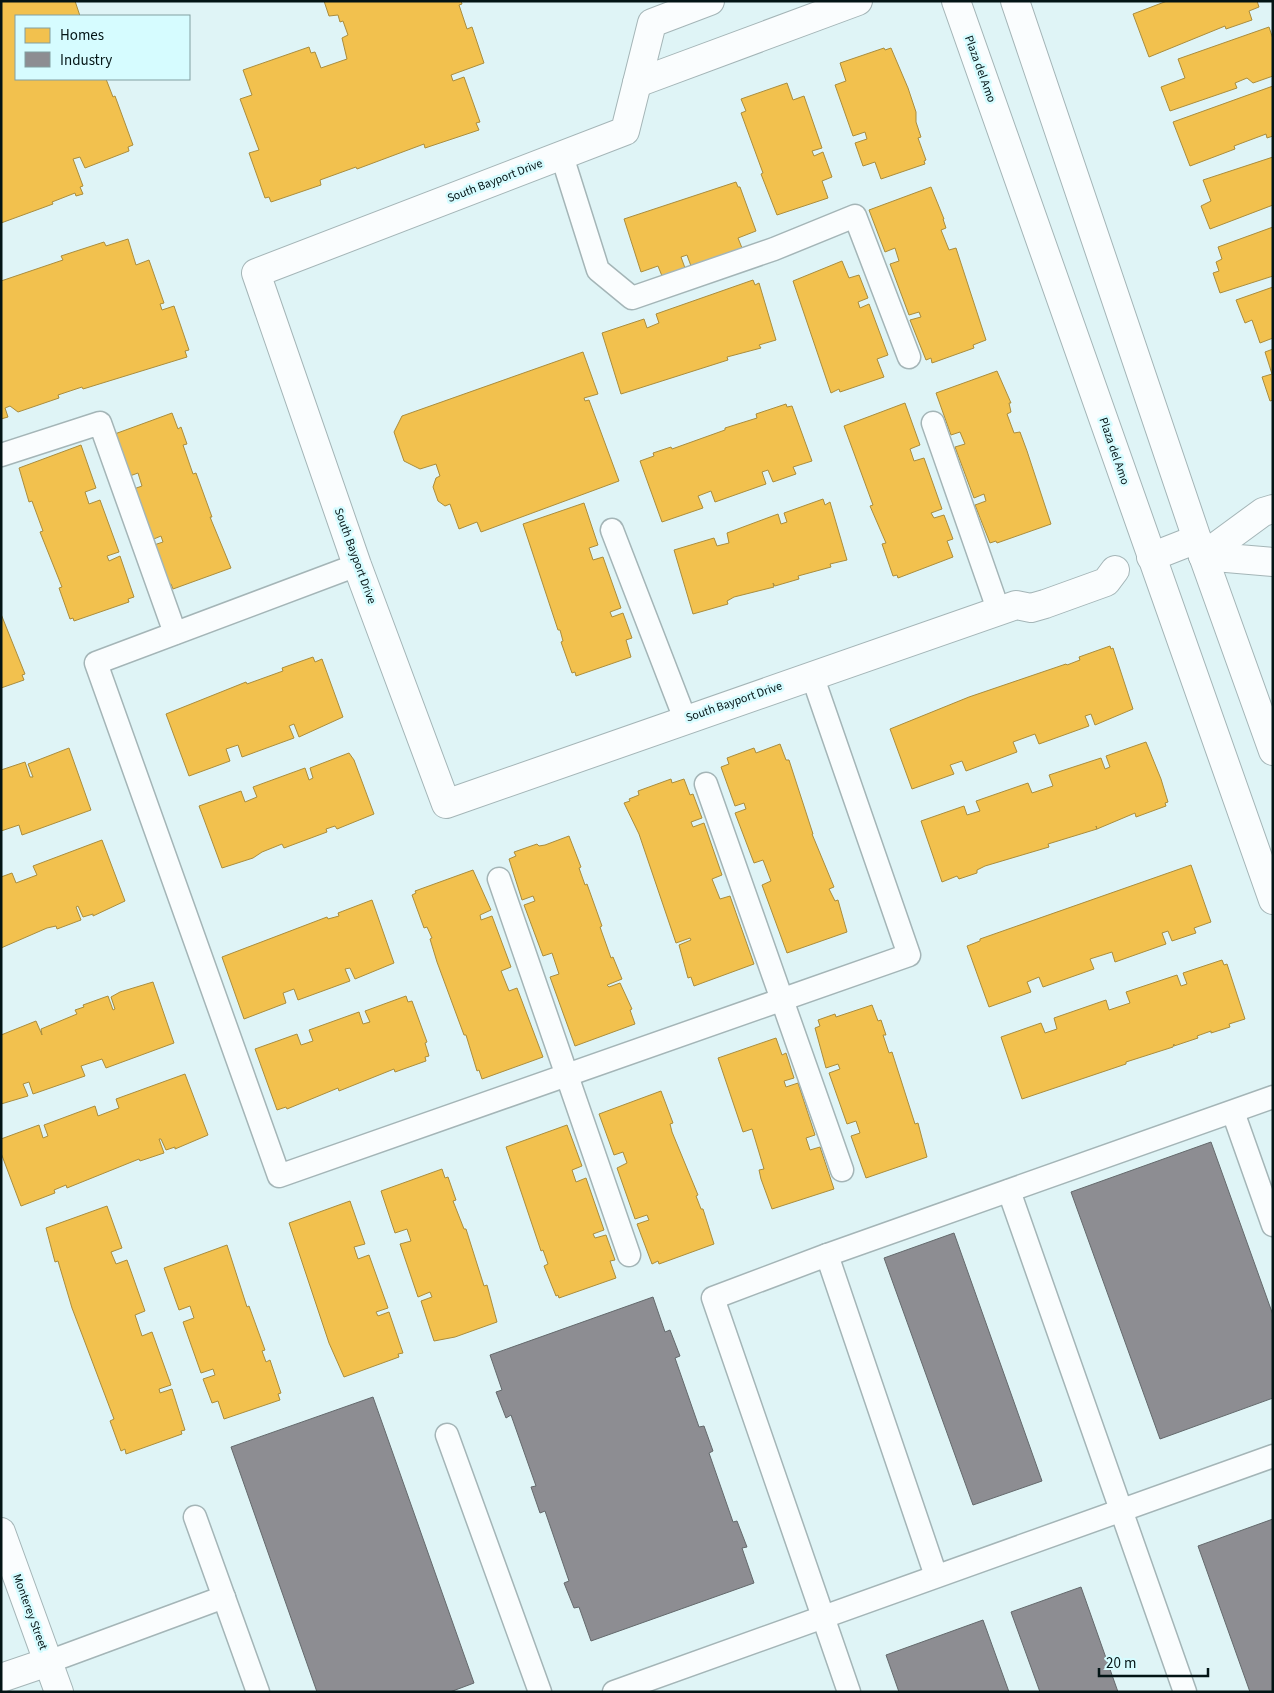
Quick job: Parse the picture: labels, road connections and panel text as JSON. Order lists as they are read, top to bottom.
{
  "streets": {
    "street": ["Plaza del Amo", "South Bayport Drive", "Monterey Street"]
  },
  "crossings": [
    ["Plaza del Amo", "South Bayport Drive"]
  ],
  "legend": ["Homes", "Industry"],
  "scale_bar": "20 m"
}
